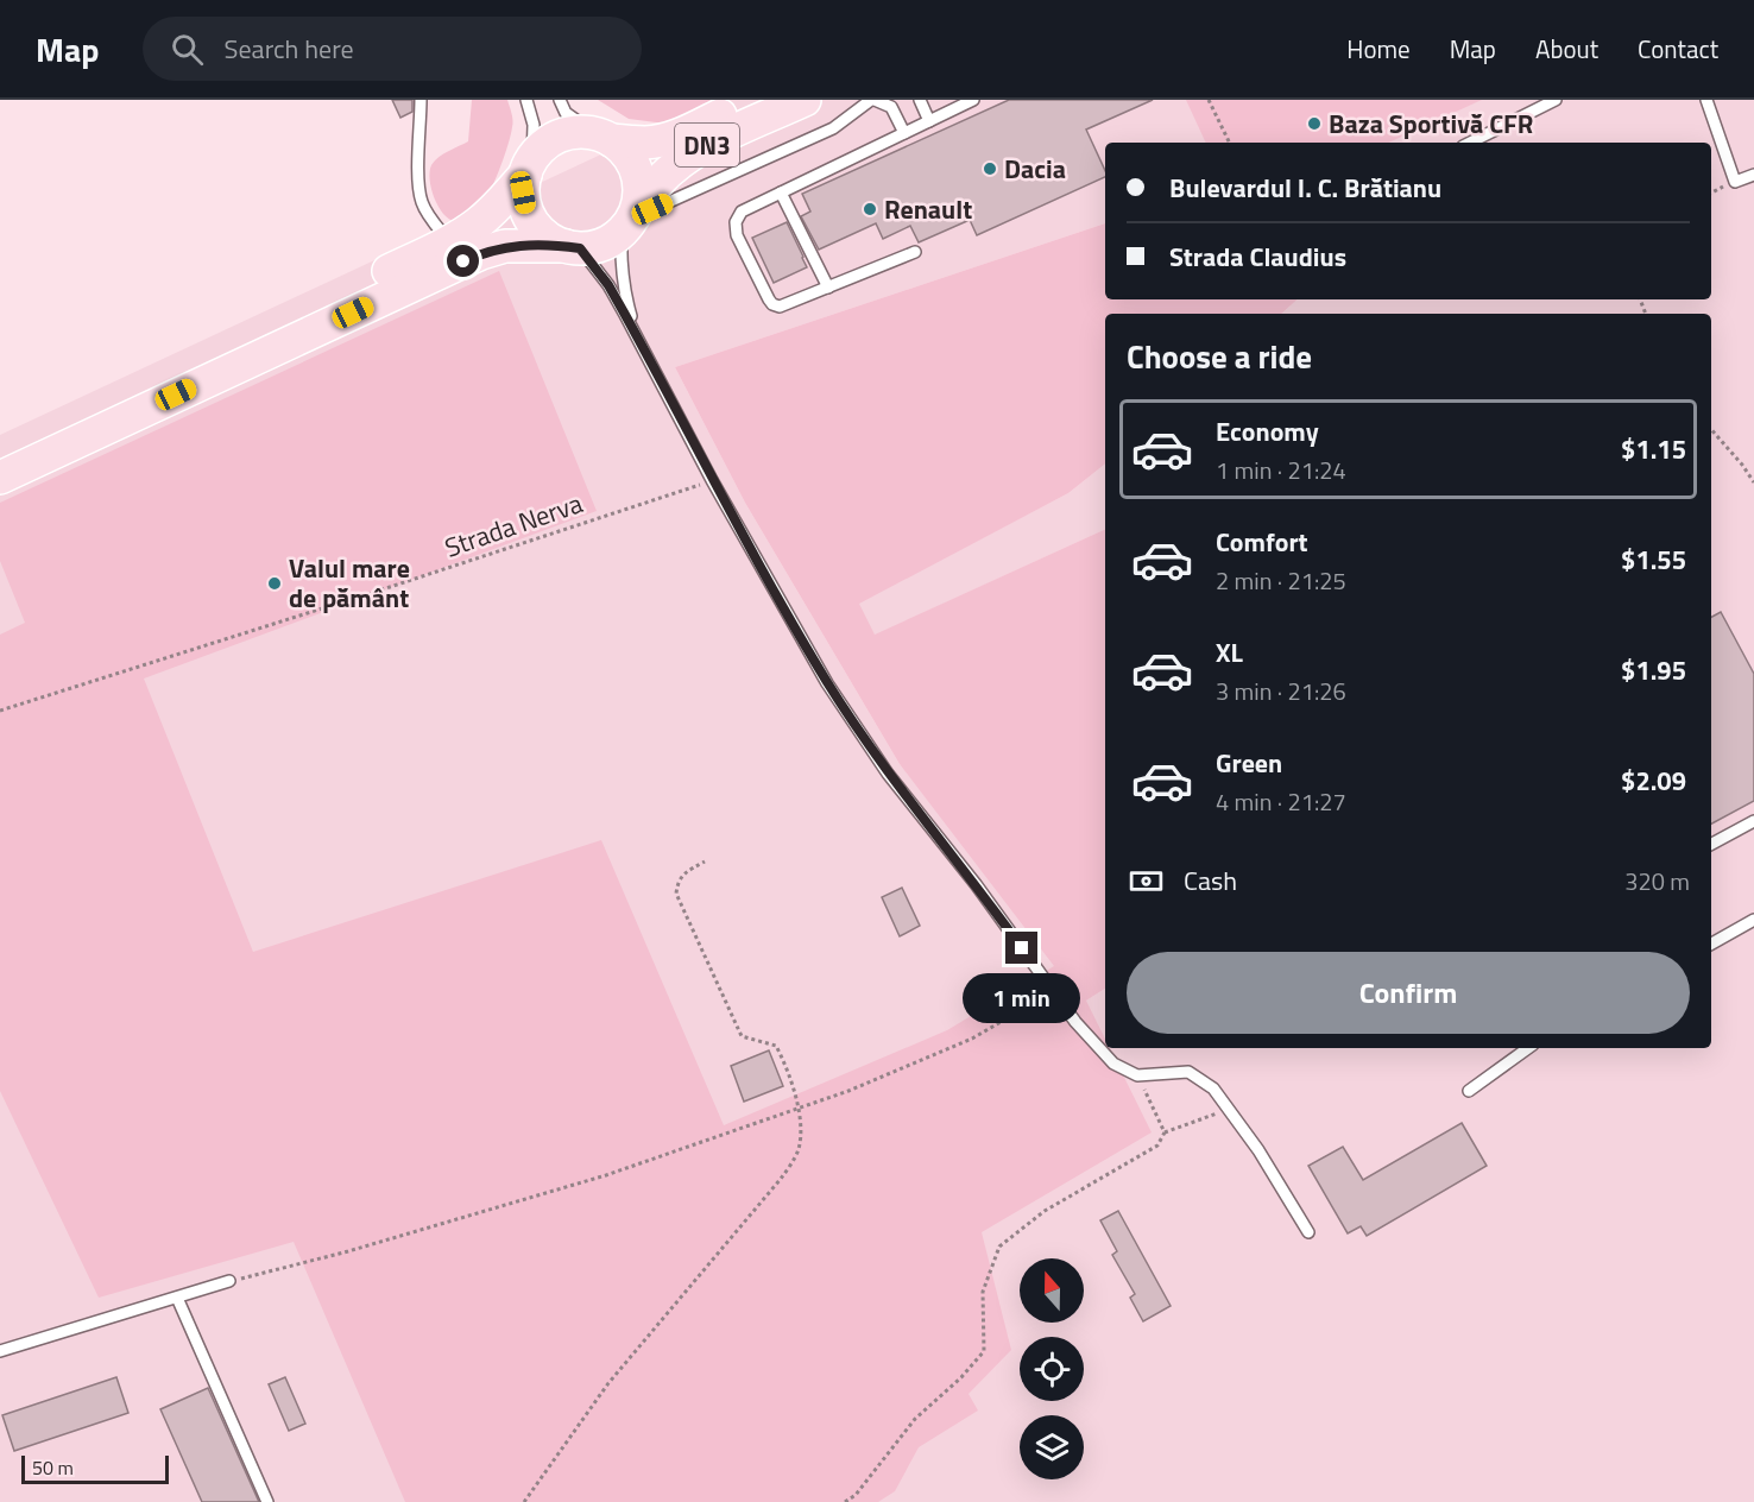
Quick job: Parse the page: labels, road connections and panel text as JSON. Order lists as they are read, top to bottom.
{
  "streets": {
    "main road": ["DN3"],
    "path": ["Strada Nerva"]
  },
  "places": [
    "Baza Sportivă CFR",
    "Dacia",
    "Renault",
    "Valul mare de pământ"
  ],
  "scale_bar": "50 m",
  "north": "top",
  "page": {
    "header": "Map",
    "search": "Search here",
    "nav": [
      "Home",
      "Map",
      "About",
      "Contact"
    ],
    "banner": ["Bulevardul I. C. Brătianu", "Strada Claudius"],
    "heading": "Choose a ride",
    "list": [
      {
        "name": "Economy",
        "note": "1 min · 21:24",
        "value": "$1.15"
      },
      {
        "name": "Comfort",
        "note": "2 min · 21:25",
        "value": "$1.55"
      },
      {
        "name": "XL",
        "note": "3 min · 21:26",
        "value": "$1.95"
      },
      {
        "name": "Green",
        "note": "4 min · 21:27",
        "value": "$2.09"
      }
    ],
    "pay": ["Cash", "320 m"],
    "buttons": "Confirm",
    "bubble": "1 min",
    "scale": "50 m"
  }
}
